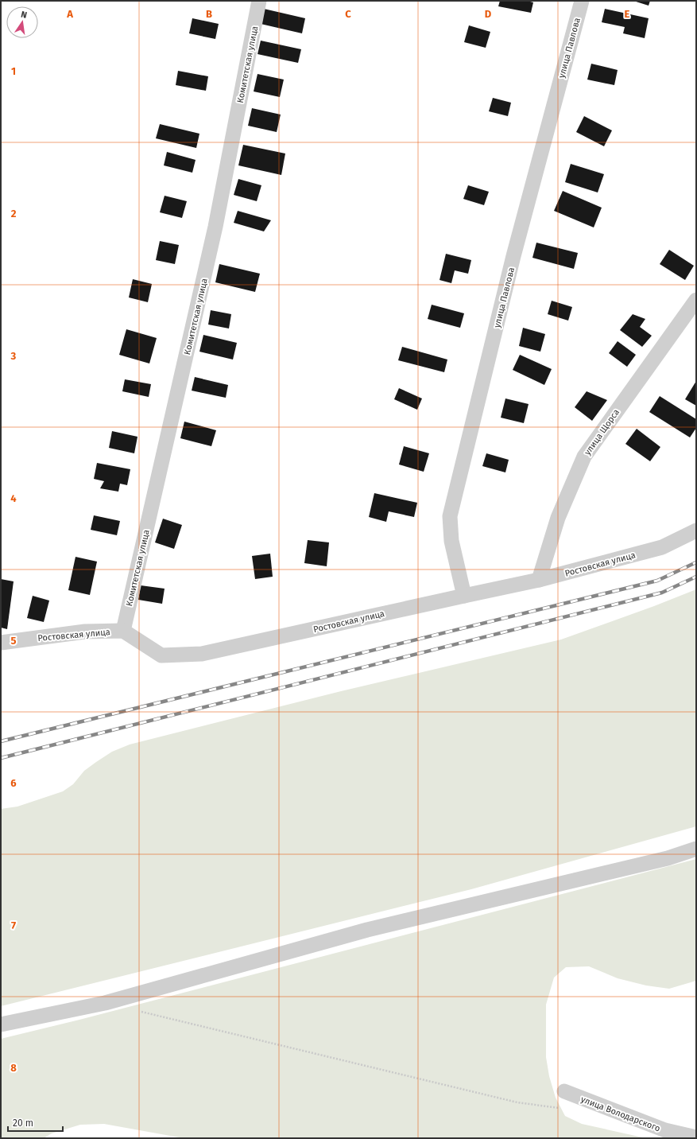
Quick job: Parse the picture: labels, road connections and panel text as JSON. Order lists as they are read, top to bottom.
{
  "streets": {
    "street": [
      "улица Павлова",
      "Комитетская улица",
      "улица Щорса",
      "Ростовская улица",
      "улица Володарского"
    ]
  },
  "crossings": [
    ["улица Павлова", "Ростовская улица"],
    ["Комитетская улица", "Ростовская улица"],
    ["улица Щорса", "Ростовская улица"]
  ],
  "scale_bar": "20 m",
  "north": "top",
  "grid": {
    "columns": [
      "A",
      "B",
      "C",
      "D",
      "E"
    ],
    "rows": [
      "1",
      "2",
      "3",
      "4",
      "5",
      "6",
      "7",
      "8"
    ]
  }
}
